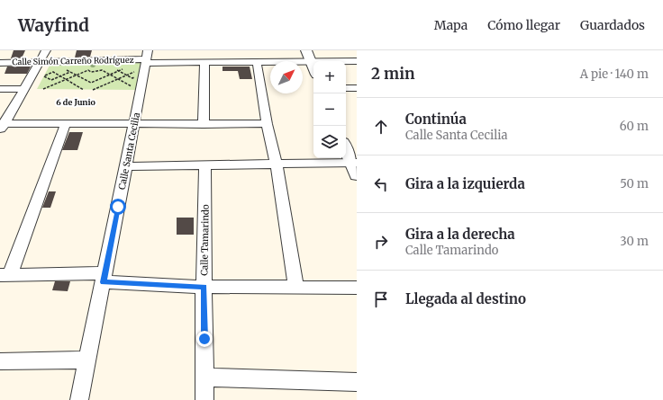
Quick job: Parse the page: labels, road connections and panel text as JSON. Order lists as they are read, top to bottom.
{
  "streets": {
    "street": ["Calle Simón Carreño Rodríguez", "Calle Santa Cecilia", "Calle Tamarindo"]
  },
  "crossings": [
    ["Calle Simón Carreño Rodríguez", "Calle Santa Cecilia"]
  ],
  "districts": ["6 de Junio"],
  "north": "top right",
  "page": {
    "header": "Wayfind",
    "nav": ["Mapa", "Cómo llegar", "Guardados"],
    "heading": ["2 min", "A pie · 140 m"],
    "map_buttons": ["+", "−"],
    "list": [
      ["Continúa", "Calle Santa Cecilia", "60 m"],
      ["Gira a la izquierda", "50 m"],
      ["Gira a la derecha", "Calle Tamarindo", "30 m"],
      "Llegada al destino"
    ]
  }
}
